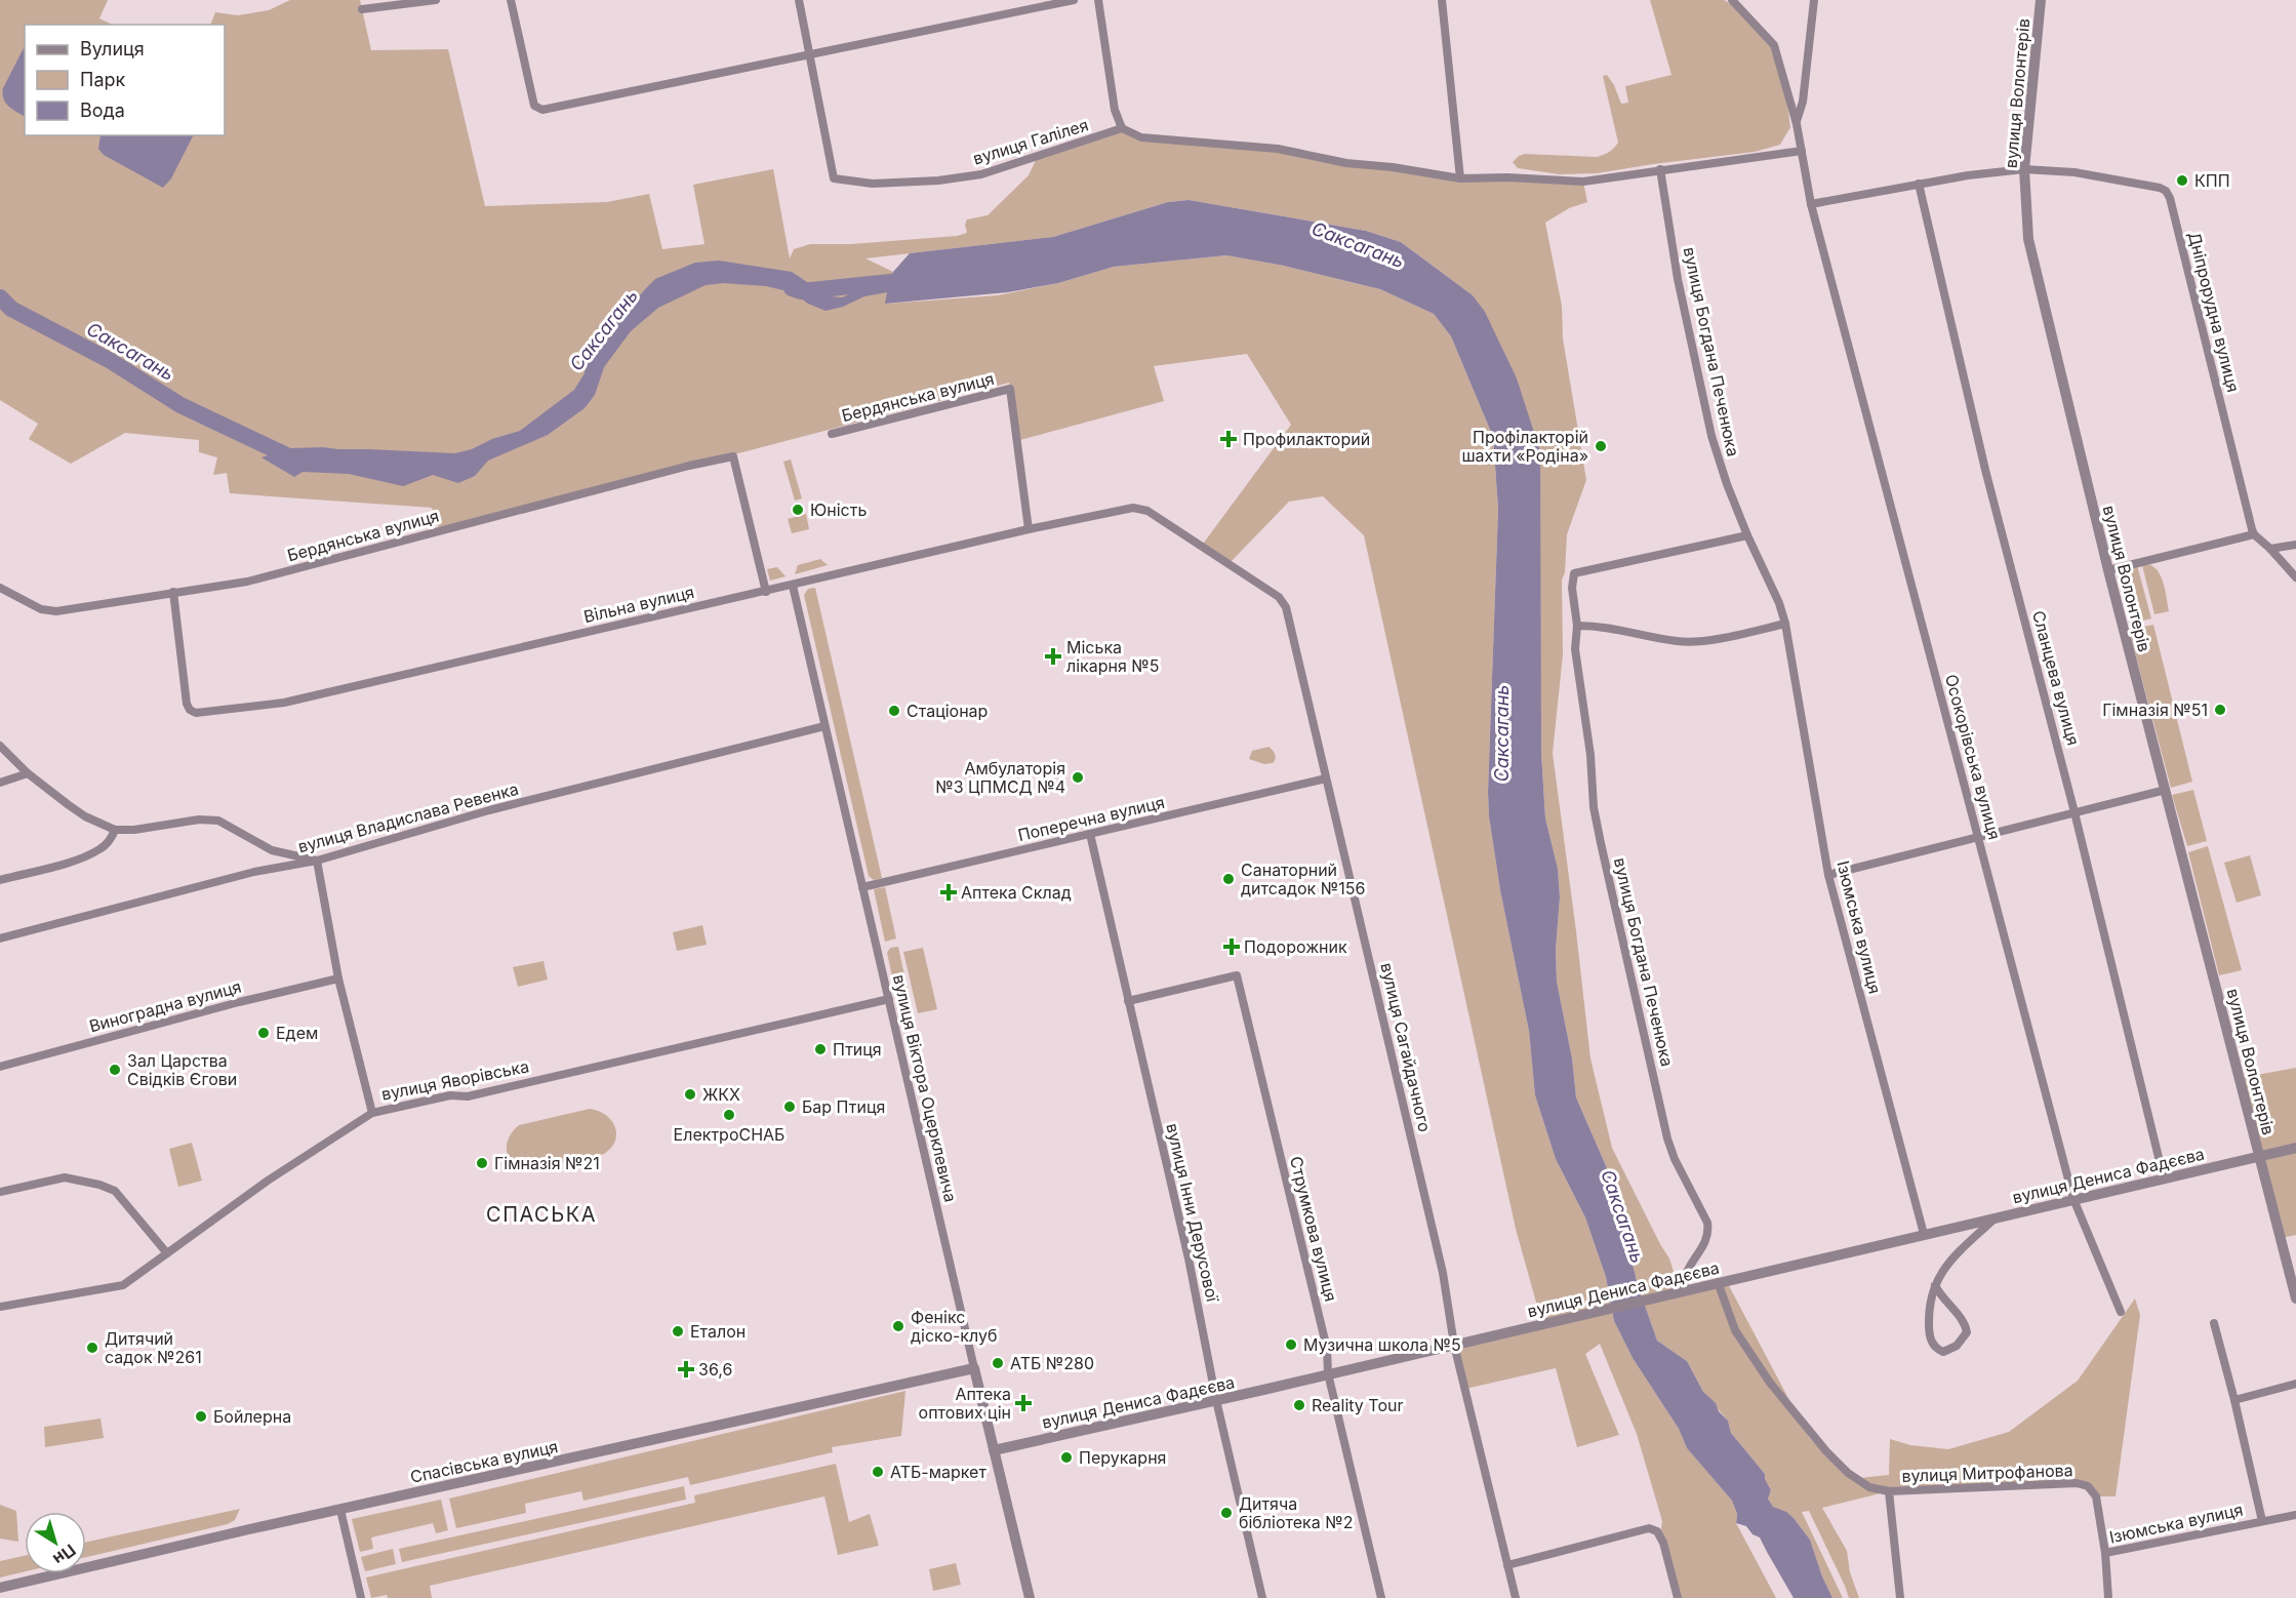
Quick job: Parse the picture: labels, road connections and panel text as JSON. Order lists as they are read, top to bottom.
{
  "streets": {
    "street": [
      "вулиця Волонтерів",
      "вулиця Галілея",
      "Дніпрорудна вулиця",
      "вулиця Богдана Печенюка",
      "Бердянська вулиця",
      "Вільна вулиця",
      "Сланцева вулиця",
      "Осокорівська вулиця",
      "вулиця Владислава Ревенка",
      "Поперечна вулиця",
      "Ізюмська вулиця",
      "Виноградна вулиця",
      "вулиця Сагайдачного",
      "вулиця Яворівська",
      "вулиця Віктора Оцерклевича",
      "вулиця Дениса Фадєєва",
      "вулиця Інни Дерусової",
      "Струмкова вулиця",
      "Спасівська вулиця",
      "вулиця Митрофанова"
    ]
  },
  "crossings": [
    ["вулиця Волонтерів", "Дніпрорудна вулиця"],
    ["вулиця Волонтерів", "вулиця Дениса Фадєєва"],
    ["вулиця Богдана Печенюка", "Ізюмська вулиця"],
    ["вулиця Богдана Печенюка", "вулиця Дениса Фадєєва"],
    ["Бердянська вулиця", "Вільна вулиця"],
    ["Вільна вулиця", "вулиця Сагайдачного"],
    ["Вільна вулиця", "вулиця Віктора Оцерклевича"],
    ["Сланцева вулиця", "вулиця Дениса Фадєєва"],
    ["Осокорівська вулиця", "вулиця Дениса Фадєєва"],
    ["вулиця Владислава Ревенка", "вулиця Віктора Оцерклевича"],
    ["Поперечна вулиця", "вулиця Сагайдачного"],
    ["Поперечна вулиця", "вулиця Віктора Оцерклевича"],
    ["Поперечна вулиця", "вулиця Інни Дерусової"],
    ["Ізюмська вулиця", "вулиця Дениса Фадєєва"],
    ["Ізюмська вулиця", "вулиця Митрофанова"],
    ["вулиця Сагайдачного", "вулиця Дениса Фадєєва"],
    ["вулиця Яворівська", "вулиця Віктора Оцерклевича"],
    ["вулиця Віктора Оцерклевича", "вулиця Дениса Фадєєва"],
    ["вулиця Віктора Оцерклевича", "Спасівська вулиця"],
    ["вулиця Дениса Фадєєва", "вулиця Інни Дерусової"],
    ["вулиця Дениса Фадєєва", "Струмкова вулиця"],
    ["вулиця Інни Дерусової", "Струмкова вулиця"]
  ],
  "districts": ["СПАСЬКА"],
  "water": ["Саксагань"],
  "places": {
    "other": [
      "КПП",
      "Профілакторій шахти «Родіна»",
      "Юність",
      "Гімназія №51",
      "Стаціонар",
      "Амбулаторія №3 ЦПМСД №4",
      "Санаторний дитсадок №156",
      "Едем",
      "Птиця",
      "Зал Царства Свідків Єгови",
      "ЖКХ",
      "Бар Птиця",
      "ЕлектроСНАБ",
      "Гімназія №21",
      "Фенікс діско-клуб",
      "Еталон",
      "Музична школа №5",
      "Дитячий садок №261",
      "АТБ №280",
      "Reality Tour",
      "Бойлерна",
      "Перукарня",
      "АТБ-маркет",
      "Дитяча бібліотека №2"
    ],
    "health": [
      "Профилакторий",
      "Міська лікарня №5",
      "Аптека Склад",
      "Подорожник",
      "36,6",
      "Аптека оптових цін"
    ]
  },
  "legend": ["Вулиця", "Парк", "Вода"],
  "north": "bottom right"
}
